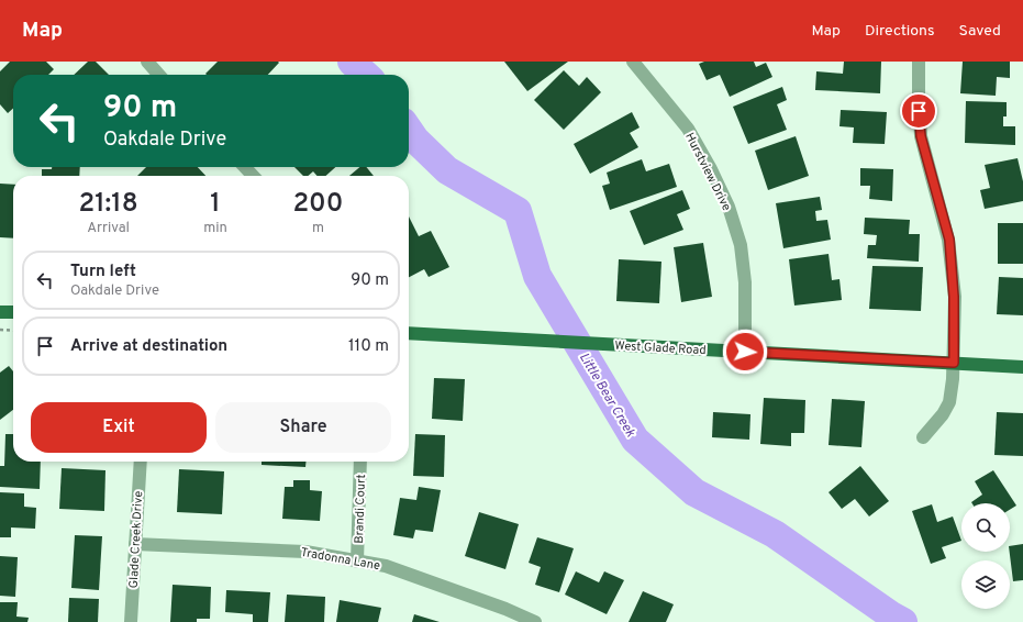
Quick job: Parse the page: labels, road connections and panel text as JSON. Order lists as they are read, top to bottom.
{
  "streets": {
    "main road": ["West Glade Road"],
    "street": [
      "Hurstview Drive",
      "Brandi Court",
      "Glade Creek Drive",
      "Tradonna Lane"
    ]
  },
  "crossings": [
    ["Hurstview Drive", "West Glade Road"],
    ["Brandi Court", "Tradonna Lane"],
    ["Glade Creek Drive", "Tradonna Lane"]
  ],
  "water": ["Little Bear Creek"],
  "page": {
    "header": "Map",
    "nav": ["Map", "Directions", "Saved"],
    "turn": ["90 m", "Oakdale Drive"],
    "eta": [
      "21:18",
      "Arrival",
      "1",
      "min",
      "200",
      "m"
    ],
    "list": [
      {
        "name": "Turn left",
        "note": "Oakdale Drive",
        "value": "90 m"
      },
      {
        "name": "Arrive at destination",
        "value": "110 m"
      }
    ],
    "buttons": ["Exit", "Share"]
  }
}
